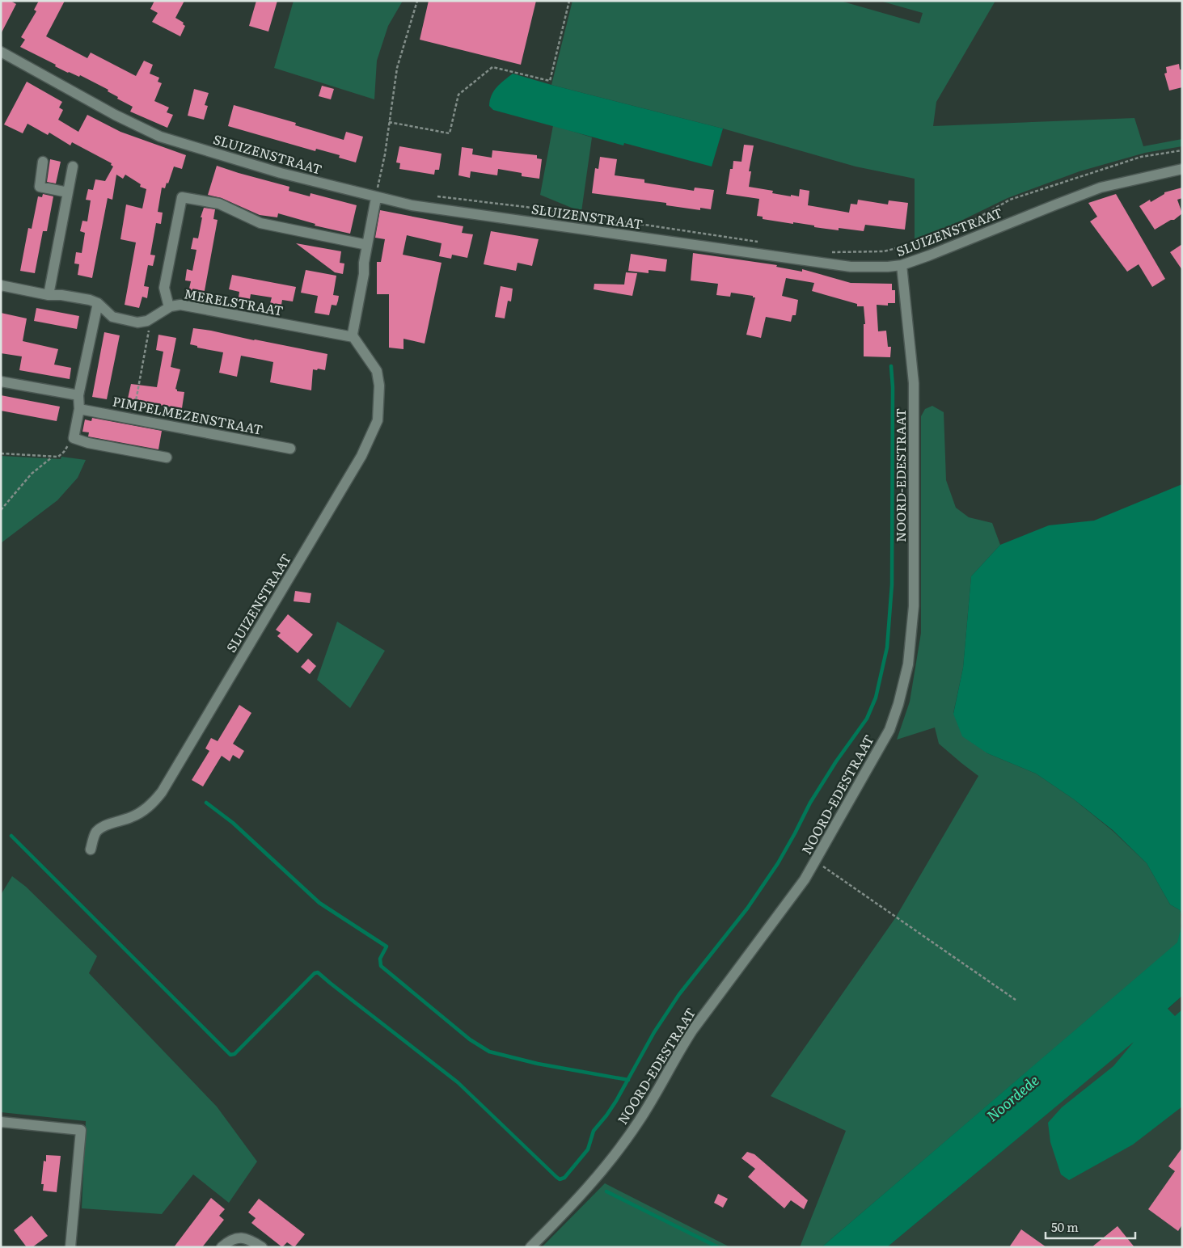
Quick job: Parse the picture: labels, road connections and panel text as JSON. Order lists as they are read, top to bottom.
{
  "streets": {
    "street": [
      "SLUIZENSTRAAT",
      "MERELSTRAAT",
      "PIMPELMEZENSTRAAT",
      "NOORD-EDESTRAAT"
    ]
  },
  "crossings": [
    ["SLUIZENSTRAAT", "MERELSTRAAT"],
    ["SLUIZENSTRAAT", "NOORD-EDESTRAAT"]
  ],
  "water": ["Noordede"],
  "scale_bar": "50 m"
}
